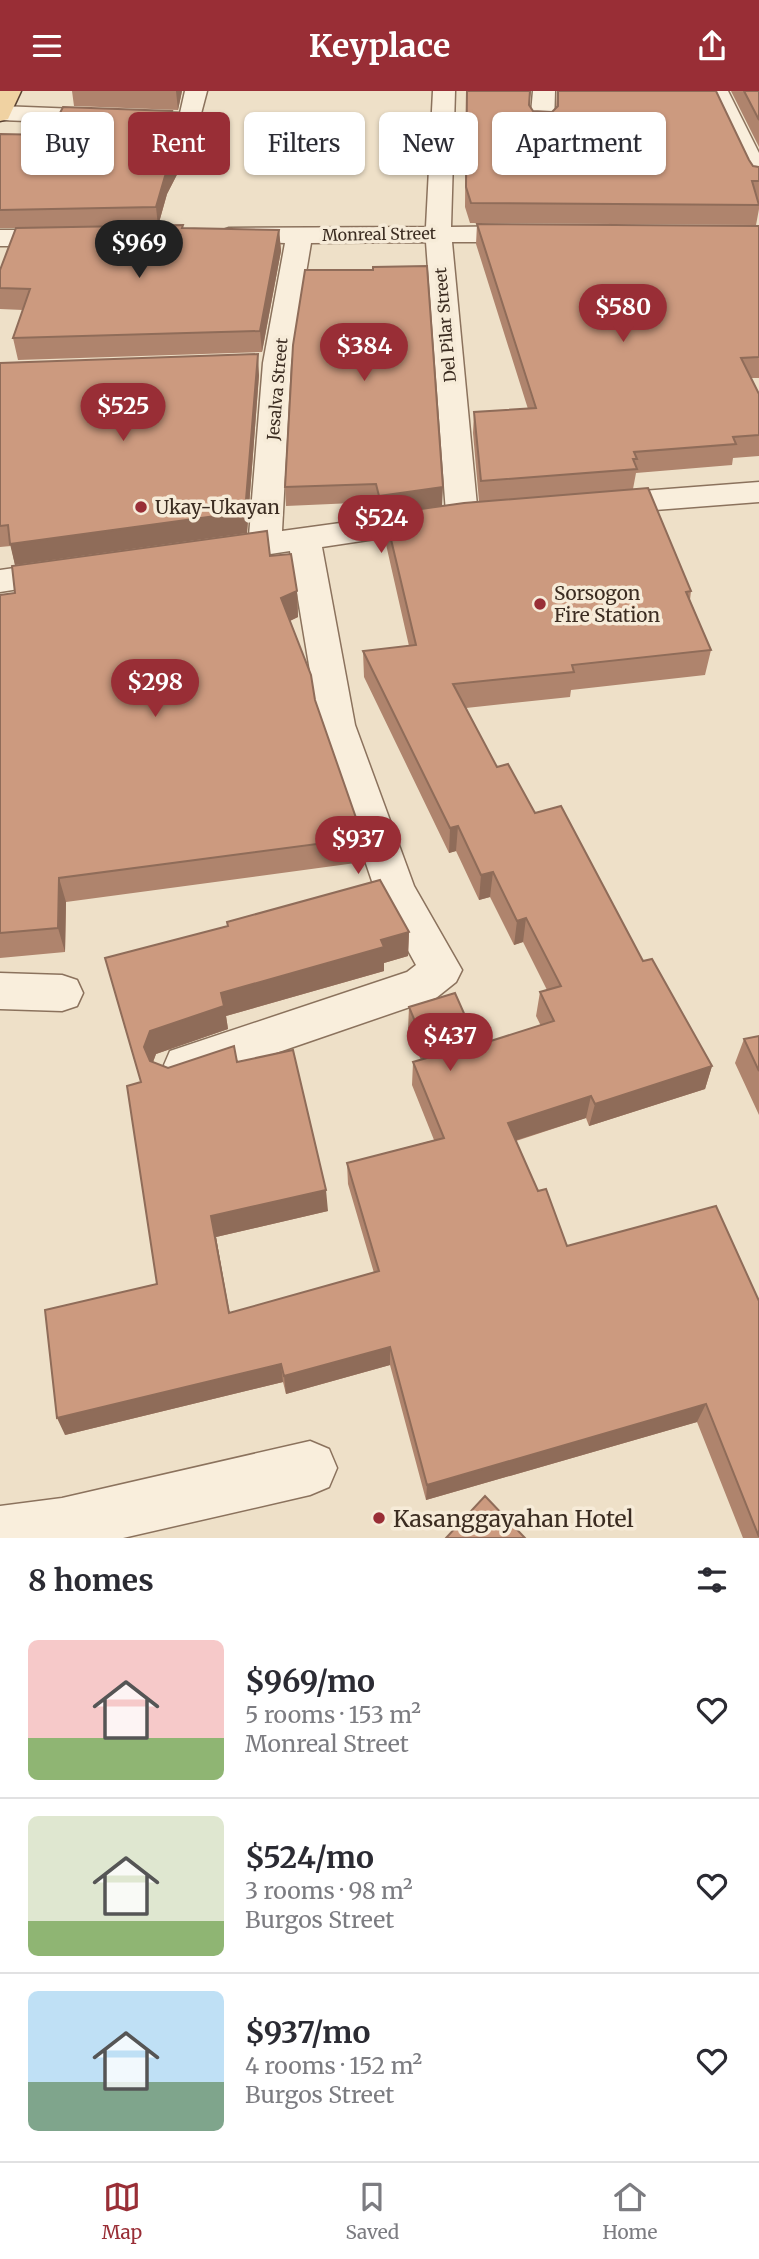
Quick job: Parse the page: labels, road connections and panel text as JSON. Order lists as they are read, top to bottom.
{
  "streets": {
    "street": ["Monreal Street", "Del Pilar Street", "Jesalva Street"]
  },
  "crossings": [
    ["Monreal Street", "Del Pilar Street"],
    ["Monreal Street", "Jesalva Street"]
  ],
  "places": ["Ukay-Ukayan", "Sorsogon Fire Station", "Kasanggayahan Hotel"],
  "page": {
    "header": "Keyplace",
    "chip": [
      "Buy",
      "Rent",
      "Filters",
      "New",
      "Apartment"
    ],
    "price": [
      "$969",
      "$580",
      "$384",
      "$525",
      "$524",
      "$298",
      "$937",
      "$437"
    ],
    "heading": "8 homes",
    "list": [
      {
        "name": "$969/mo",
        "note": "5 rooms · 153 m² · Monreal Street"
      },
      {
        "name": "$524/mo",
        "note": "3 rooms · 98 m² · Burgos Street"
      },
      {
        "name": "$937/mo",
        "note": "4 rooms · 152 m² · Burgos Street"
      }
    ],
    "tabs": ["Map", "Saved", "Home"]
  }
}
